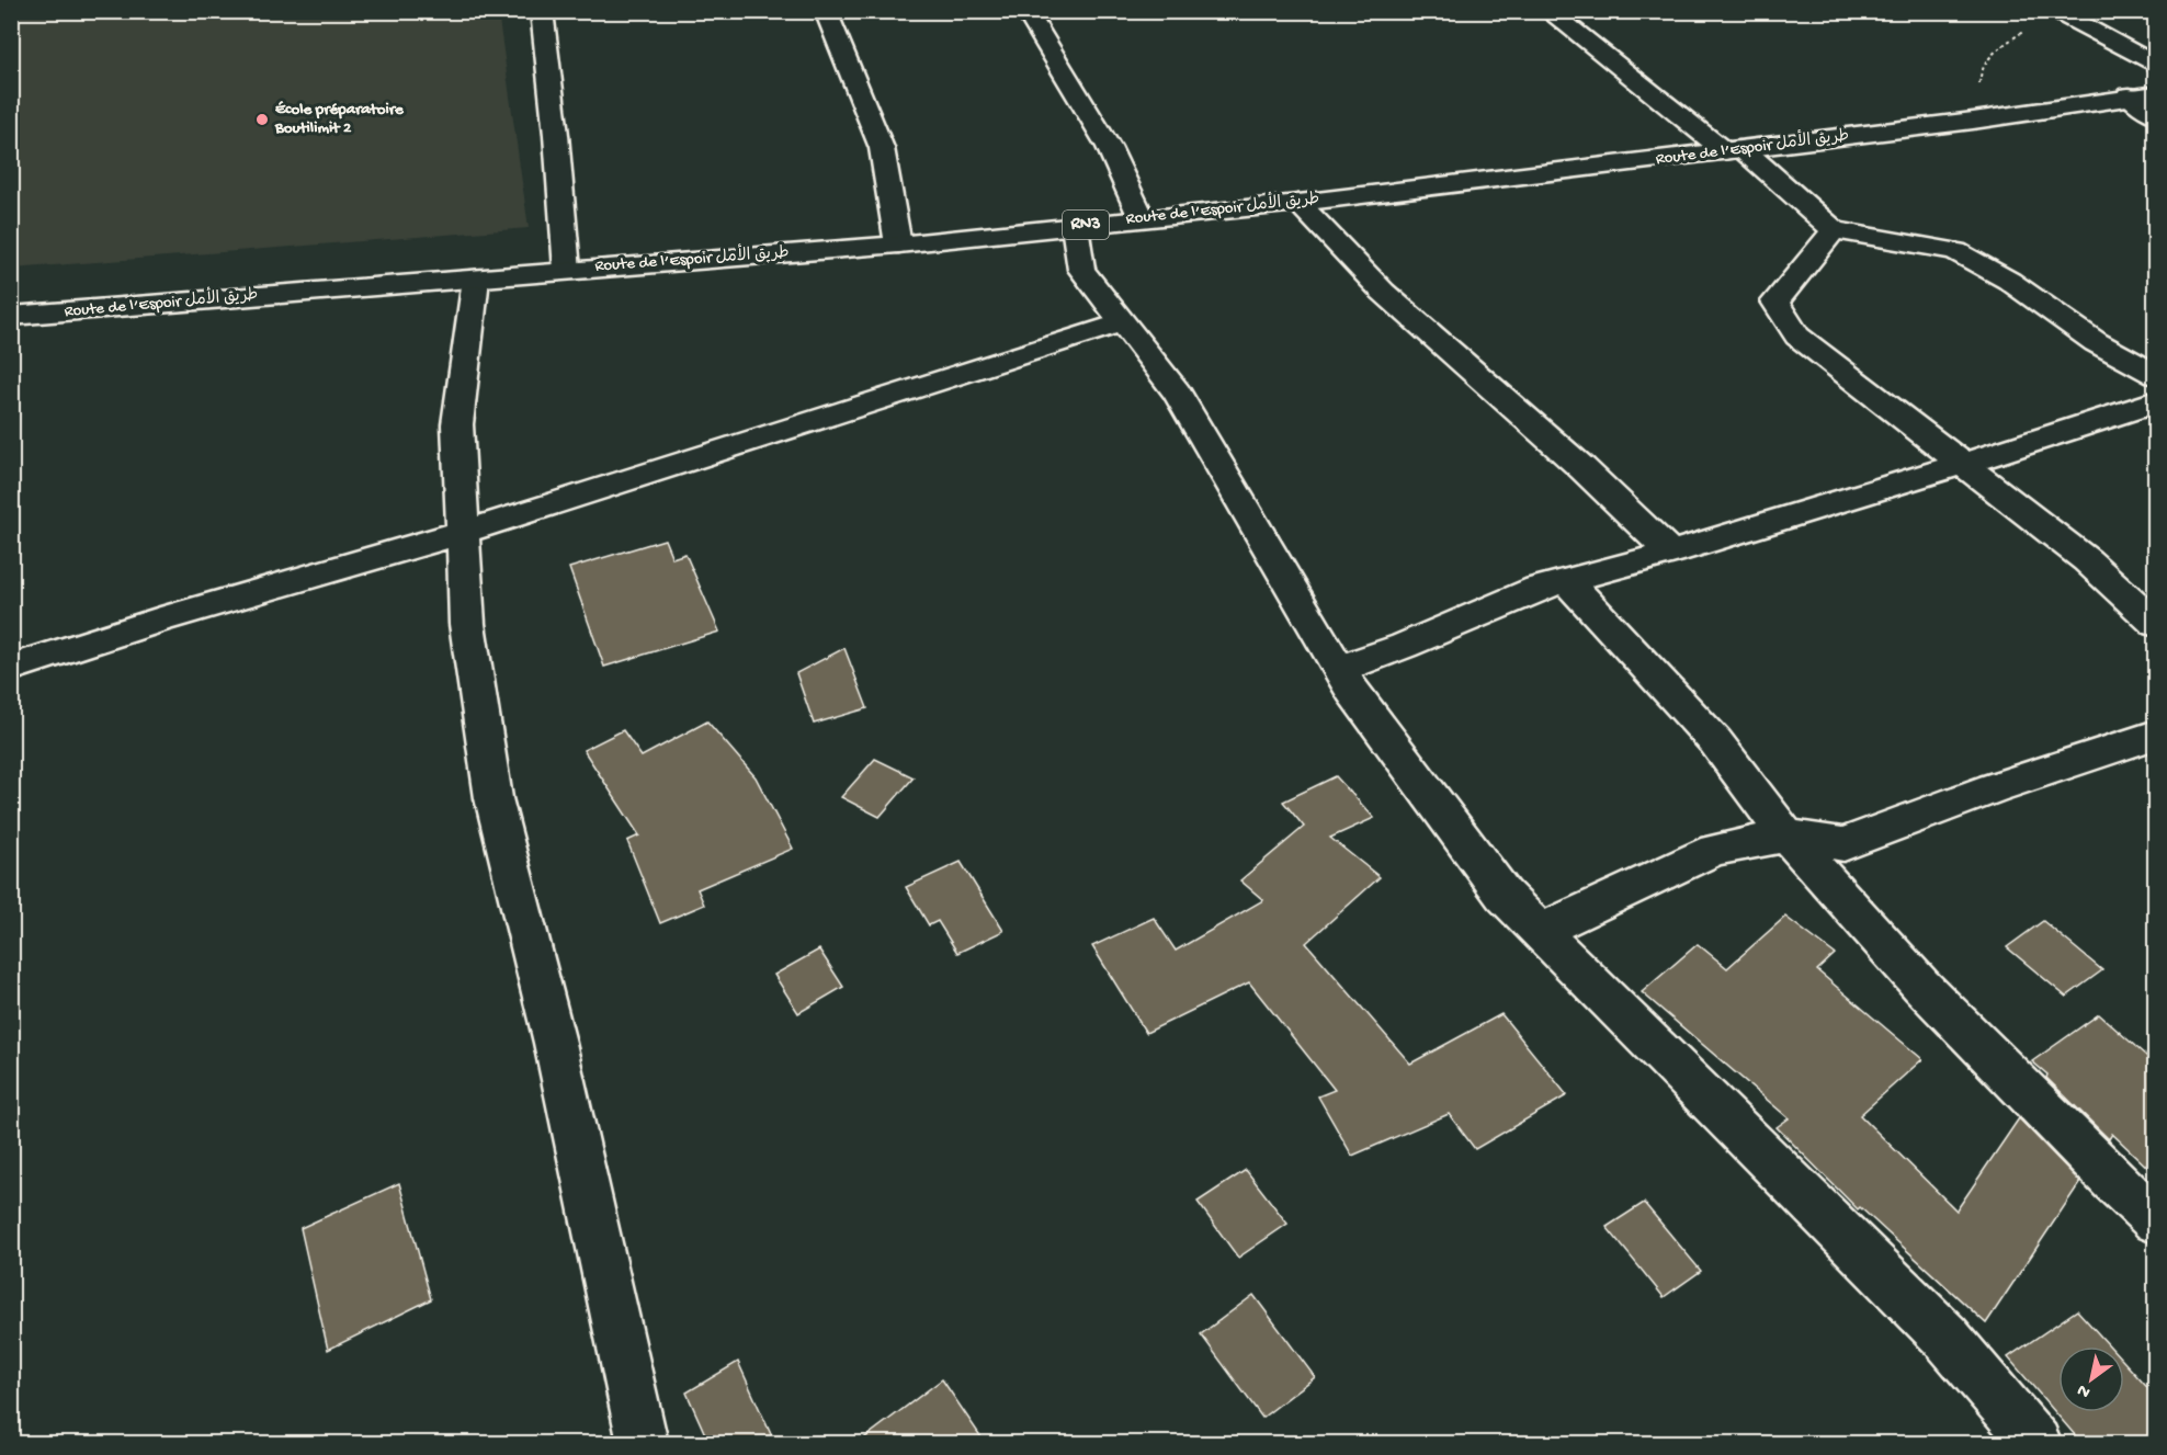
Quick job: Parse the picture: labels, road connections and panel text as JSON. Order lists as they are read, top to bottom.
{
  "streets": {
    "main road": ["Route de l’Espoir طريق الأمل", "RN3"]
  },
  "places": ["École préparatoire Boutilimit 2"],
  "north": "bottom left"
}
